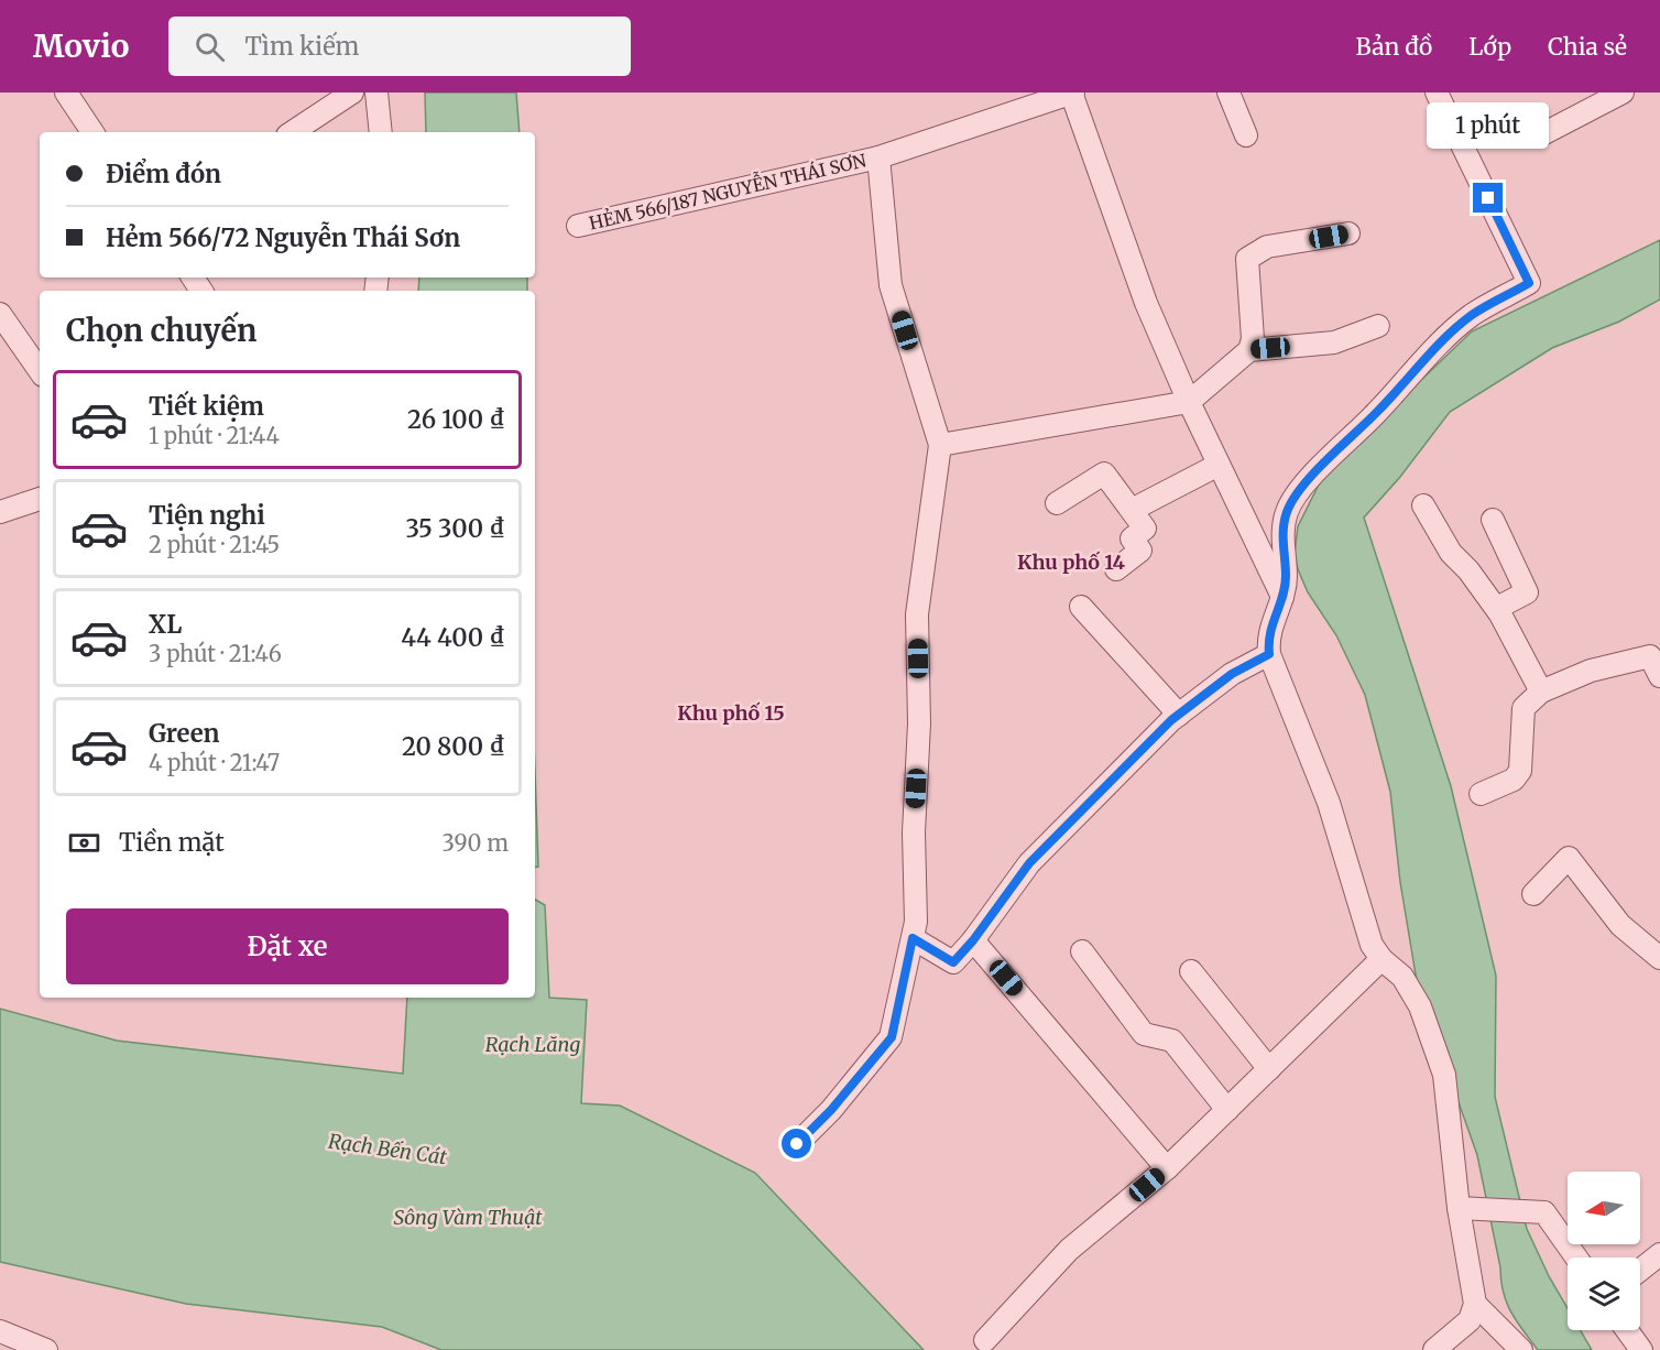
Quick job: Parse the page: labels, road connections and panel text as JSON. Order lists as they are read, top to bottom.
{
  "streets": {
    "street": ["HẺM 566/187 NGUYỄN THÁI SƠN"]
  },
  "districts": ["Khu phố 14", "Khu phố 15"],
  "water": ["Rạch Lăng", "Rạch Bến Cát", "Sông Vàm Thuật"],
  "north": "left",
  "page": {
    "header": "Movio",
    "search": "Tìm kiếm",
    "nav": ["Bản đồ", "Lớp", "Chia sẻ"],
    "bubble": "1 phút",
    "banner": ["Điểm đón", "Hẻm 566/72 Nguyễn Thái Sơn"],
    "heading": "Chọn chuyến",
    "list": [
      {
        "name": "Tiết kiệm",
        "note": "1 phút · 21:44",
        "value": "26 100 ₫"
      },
      {
        "name": "Tiện nghi",
        "note": "2 phút · 21:45",
        "value": "35 300 ₫"
      },
      {
        "name": "XL",
        "note": "3 phút · 21:46",
        "value": "44 400 ₫"
      },
      {
        "name": "Green",
        "note": "4 phút · 21:47",
        "value": "20 800 ₫"
      }
    ],
    "pay": ["Tiền mặt", "390 m"],
    "buttons": "Đặt xe"
  }
}
